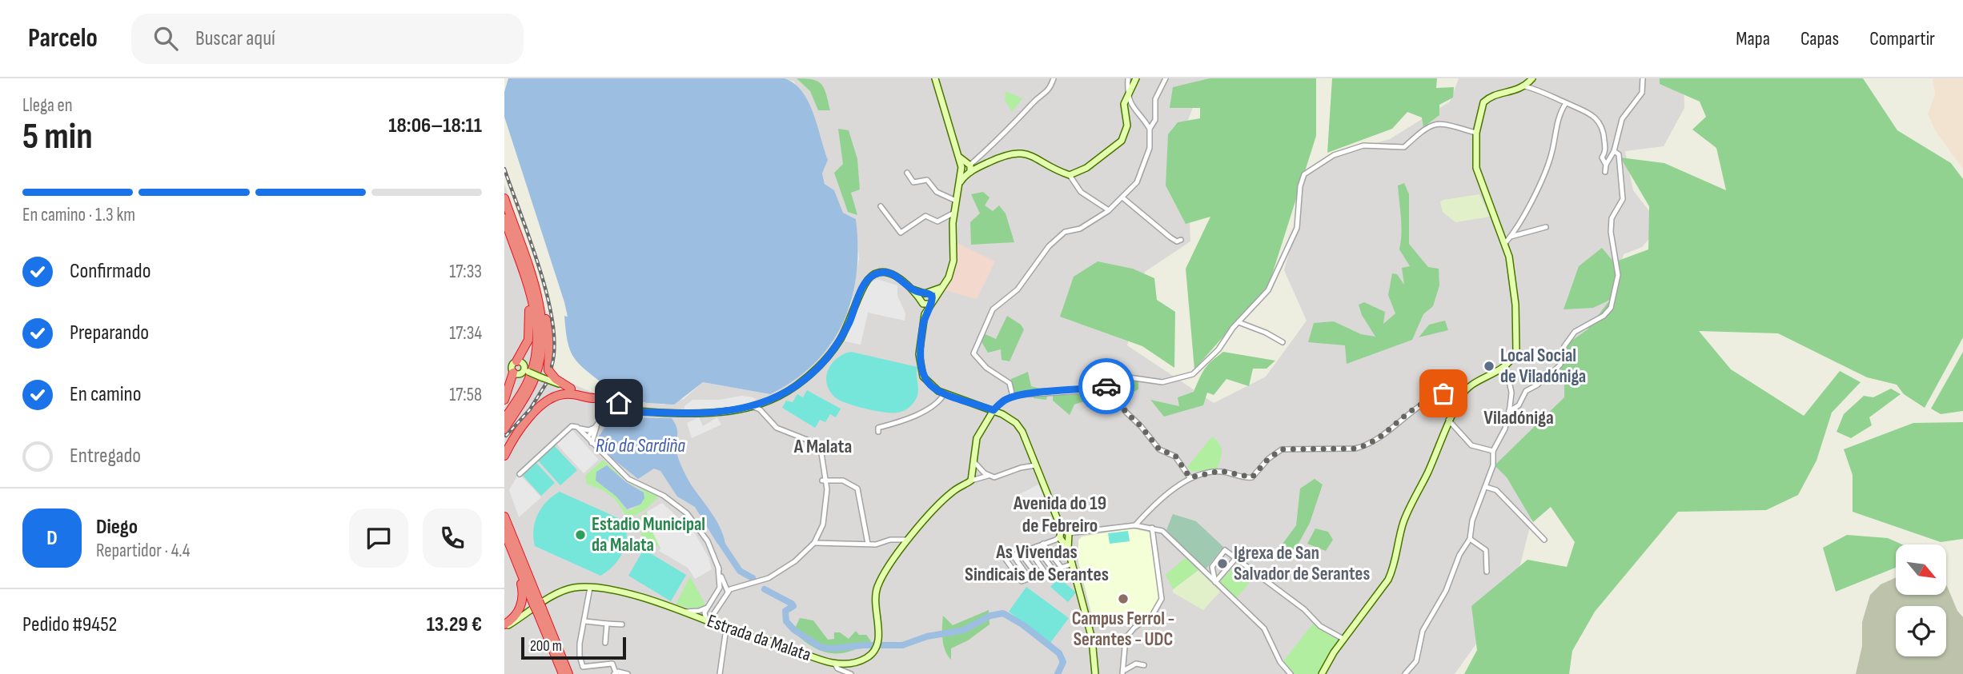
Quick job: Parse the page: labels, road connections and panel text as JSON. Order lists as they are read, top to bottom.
{
  "streets": {
    "main road": ["Estrada da Malata"]
  },
  "districts": [
    "Viladóniga",
    "A Malata",
    "Avenida do 19 de Febreiro",
    "As Vivendas Sindicais de Serantes"
  ],
  "water": ["Río da Sardiña"],
  "places": [
    "Local Social de Viladóniga",
    "Estadio Municipal da Malata",
    "Igrexa de San Salvador de Serantes",
    "Campus Ferrol - Serantes - UDC"
  ],
  "scale_bar": "200 m",
  "north": "bottom right",
  "page": {
    "header": "Parcelo",
    "search": "Buscar aquí",
    "nav": ["Mapa", "Capas", "Compartir"],
    "heading": ["5 min", "Llega en", "18:06–18:11"],
    "panel": [
      "Diego",
      "Repartidor · 4.4",
      "Pedido #9452",
      "13.29 €"
    ],
    "bar": "En camino · 1.3 km",
    "list": [
      ["Confirmado", "17:33"],
      ["Preparando", "17:34"],
      ["En camino", "17:58"],
      "Entregado"
    ],
    "round": "D",
    "scale": "200 m"
  }
}
